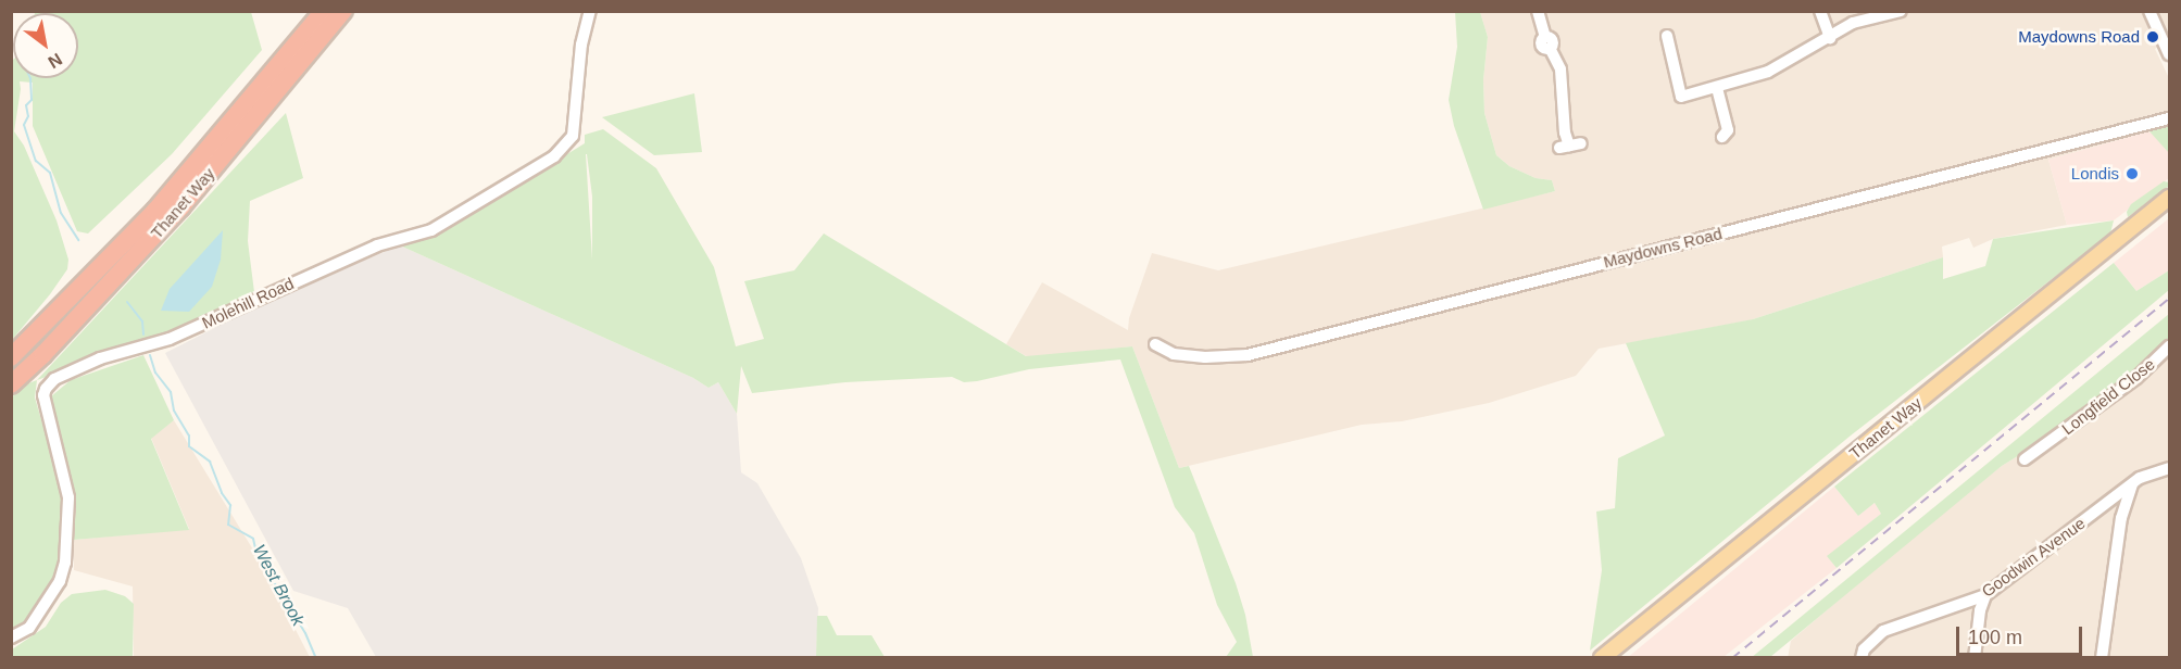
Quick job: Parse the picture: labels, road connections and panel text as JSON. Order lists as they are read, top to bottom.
{
  "streets": {
    "highway": ["Thanet Way"],
    "street": [
      "Maydowns Road",
      "Molehill Road",
      "Longfield Close",
      "Goodwin Avenue"
    ]
  },
  "water": ["West Brook"],
  "places": ["Maydowns Road", "Londis"],
  "scale_bar": "100 m",
  "north": "bottom right"
}
